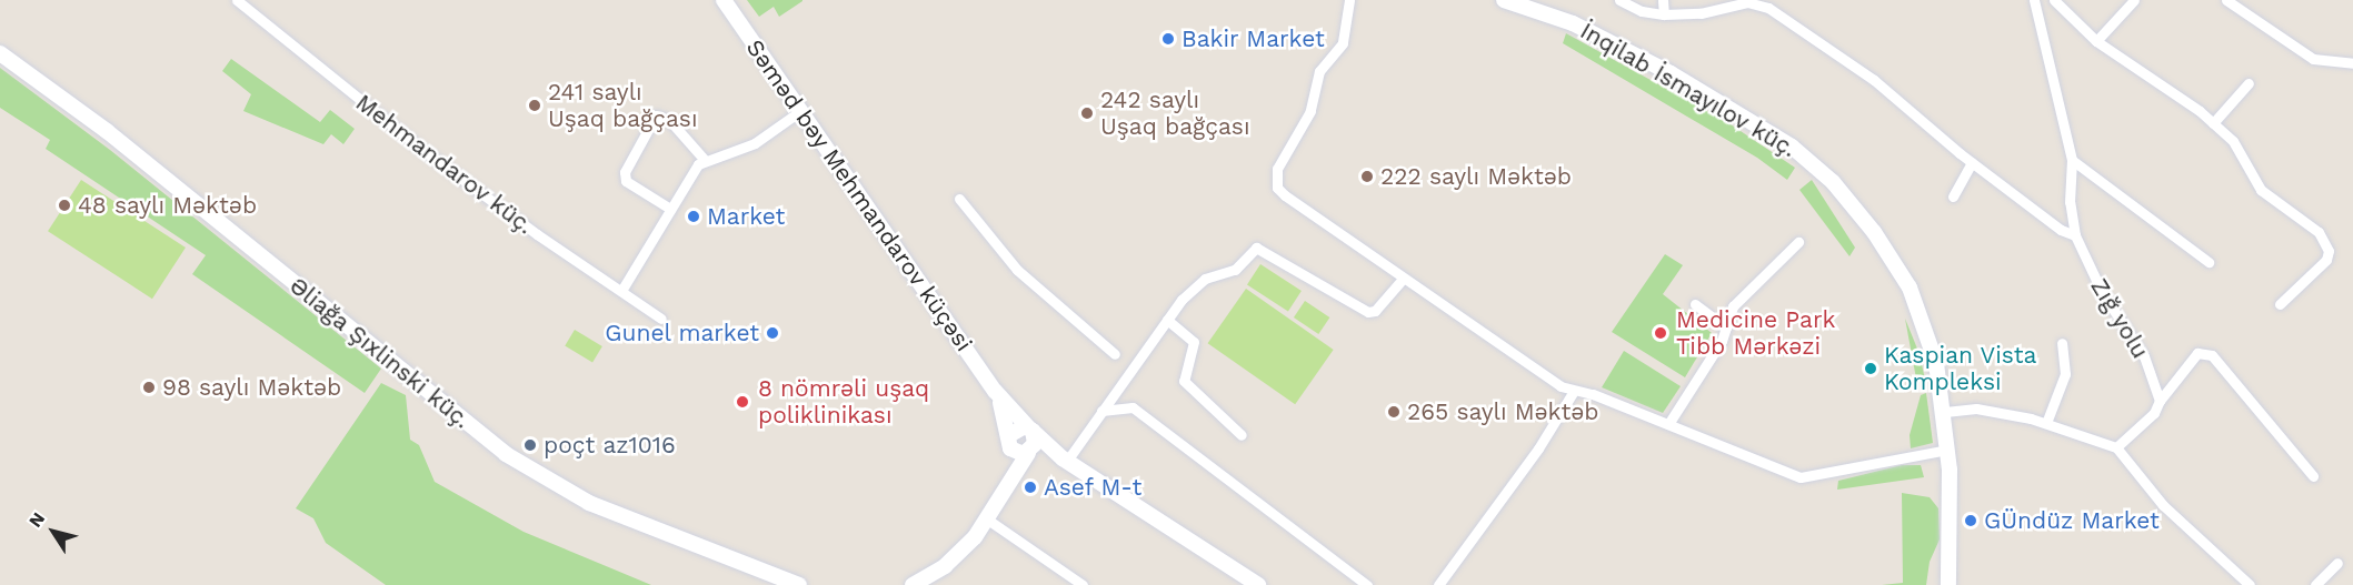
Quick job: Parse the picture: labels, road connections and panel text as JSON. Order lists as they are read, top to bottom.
{
  "streets": {
    "main road": ["İnqilab İsmayılov küç.", "Səməd bəy Mehmandarov küçəsi", "Əliağa Şıxlinski küç."],
    "street": ["Mehmandarov küç.", "Zığ yolu"]
  },
  "places": [
    "Bakir Market",
    "241 saylı Uşaq bağçası",
    "242 saylı Uşaq bağçası",
    "222 saylı Məktəb",
    "48 saylı Məktəb",
    "Market",
    "Gunel market",
    "Medicine Park Tibb Mərkəzi",
    "Kaspian Vista Kompleksi",
    "98 saylı Məktəb",
    "8 nömrəli uşaq poliklinikası",
    "265 saylı Məktəb",
    "poçt az1016",
    "Asef M-t",
    "GÜndüz Market"
  ],
  "north": "top left"
}
